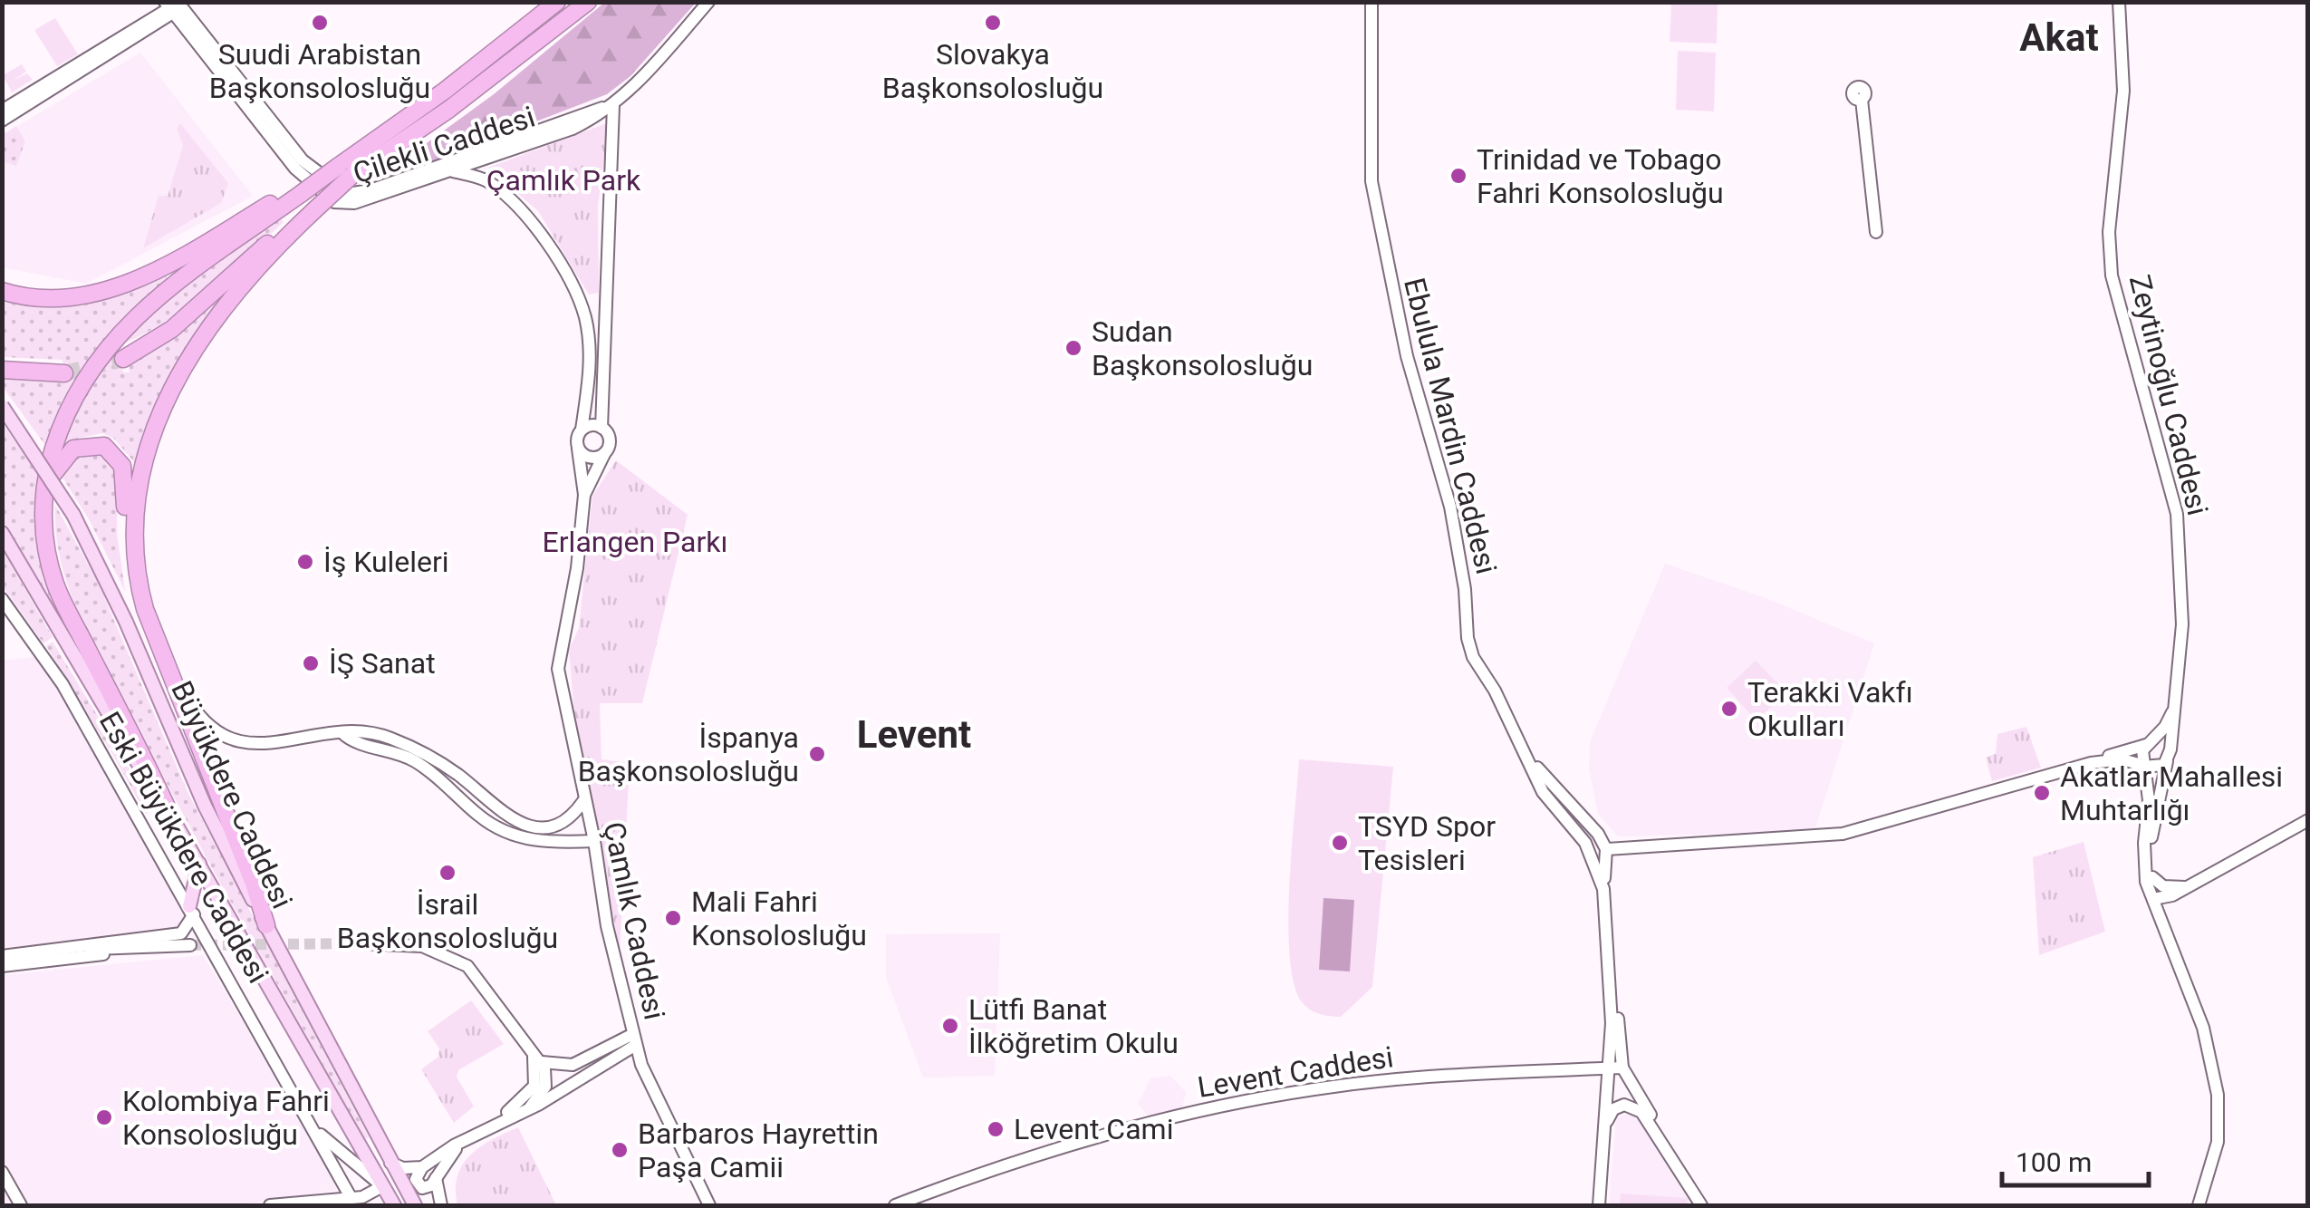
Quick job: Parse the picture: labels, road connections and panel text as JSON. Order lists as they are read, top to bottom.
{
  "streets": {
    "main road": ["Büyükdere Caddesi"],
    "street": [
      "Çilekli Caddesi",
      "Zeytinoğlu Caddesi",
      "Ebulula Mardin Caddesi",
      "Eski Büyükdere Caddesi",
      "Çamlık Caddesi",
      "Levent Caddesi"
    ]
  },
  "crossings": [
    ["Ebulula Mardin Caddesi", "Levent Caddesi"]
  ],
  "districts": ["Akat", "Levent"],
  "parks": ["Çamlık Park", "Erlangen Parkı"],
  "places": [
    "Suudi Arabistan Başkonsolosluğu",
    "Slovakya Başkonsolosluğu",
    "Trinidad ve Tobago Fahri Konsolosluğu",
    "Sudan Başkonsolosluğu",
    "İş Kuleleri",
    "İŞ Sanat",
    "Terakki Vakfı Okulları",
    "İspanya Başkonsolosluğu",
    "Akatlar Mahallesi Muhtarlığı",
    "TSYD Spor Tesisleri",
    "İsrail Başkonsolosluğu",
    "Mali Fahri Konsolosluğu",
    "Lütfi Banat İlköğretim Okulu",
    "Kolombiya Fahri Konsolosluğu",
    "Levent Cami",
    "Barbaros Hayrettin Paşa Camii"
  ],
  "scale_bar": "100 m"
}
